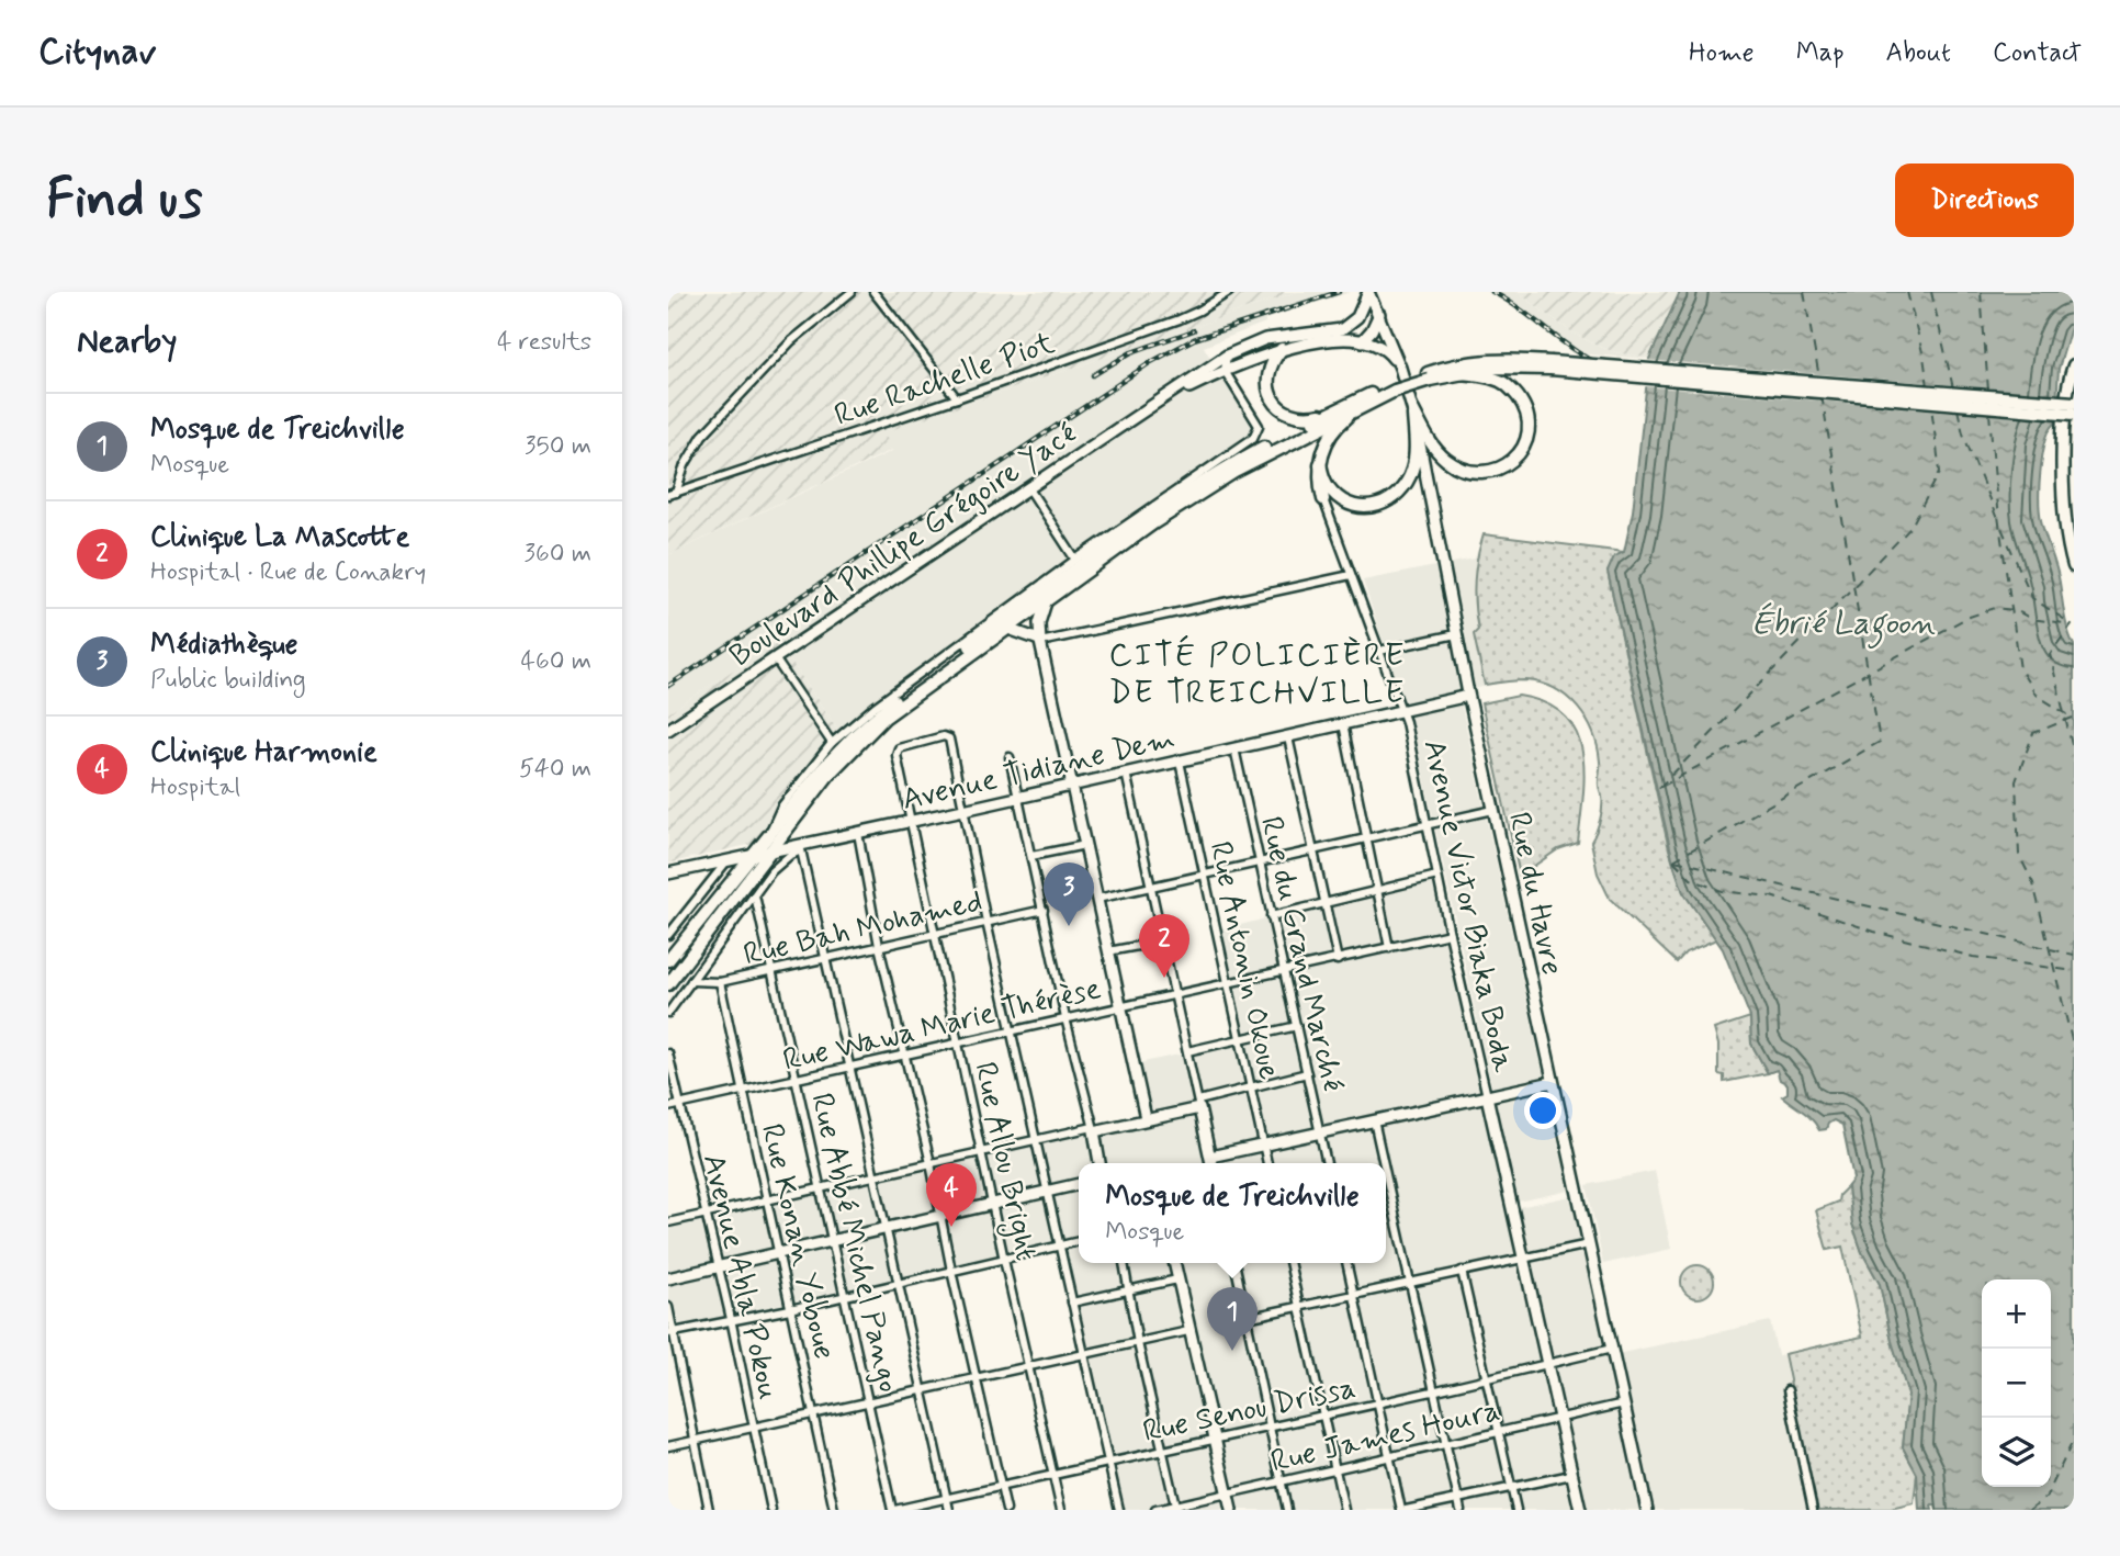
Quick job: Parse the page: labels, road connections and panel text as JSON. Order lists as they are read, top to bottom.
{
  "streets": {
    "street": [
      "Rue Rachelle Piot",
      "Boulevard Phillipe Grégoire Yacé",
      "Avenue Tidiane Dem",
      "Rue du Havre",
      "Avenue Victor Biaka Boda",
      "Rue Bah Mohamed",
      "Rue du Grand Marché",
      "Rue Antonin Okoue",
      "Rue Wawa Marie Thérèse",
      "Rue Allou Bright",
      "Rue Konan Yoboue",
      "Rue Abbé Michel Pango",
      "Avenue Abla Pokou",
      "Rue Senou Drissa",
      "Rue James Houra"
    ]
  },
  "crossings": [
    ["Boulevard Phillipe Grégoire Yacé", "Rue du Havre"],
    ["Avenue Tidiane Dem", "Rue du Havre"],
    ["Avenue Tidiane Dem", "Avenue Victor Biaka Boda"],
    ["Avenue Tidiane Dem", "Rue du Grand Marché"],
    ["Avenue Tidiane Dem", "Rue Antonin Okoue"],
    ["Avenue Tidiane Dem", "Rue Allou Bright"],
    ["Rue du Havre", "Rue Senou Drissa"],
    ["Rue du Havre", "Rue James Houra"],
    ["Avenue Victor Biaka Boda", "Rue Wawa Marie Thérèse"],
    ["Avenue Victor Biaka Boda", "Rue Senou Drissa"],
    ["Avenue Victor Biaka Boda", "Rue James Houra"],
    ["Rue Bah Mohamed", "Rue Allou Bright"],
    ["Rue Bah Mohamed", "Rue Konan Yoboue"],
    ["Rue Bah Mohamed", "Rue Abbé Michel Pango"],
    ["Rue du Grand Marché", "Rue Wawa Marie Thérèse"],
    ["Rue Antonin Okoue", "Rue Wawa Marie Thérèse"],
    ["Rue Wawa Marie Thérèse", "Rue Allou Bright"],
    ["Rue Wawa Marie Thérèse", "Rue Konan Yoboue"],
    ["Rue Wawa Marie Thérèse", "Rue Abbé Michel Pango"],
    ["Rue Wawa Marie Thérèse", "Avenue Abla Pokou"],
    ["Rue Allou Bright", "Rue Senou Drissa"],
    ["Rue Abbé Michel Pango", "Rue Senou Drissa"]
  ],
  "districts": ["CITÉ POLICIÈRE DE TREICHVILLE"],
  "water": ["Ébrié Lagoon"],
  "page": {
    "header": "Citynav",
    "nav": [
      "Home",
      "Map",
      "About",
      "Contact"
    ],
    "buttons": "Directions",
    "title": "Find us",
    "heading": ["Nearby", "4 results"],
    "list": [
      {
        "mark": "1",
        "name": "Mosque de Treichville",
        "note": "Mosque",
        "value": "350 m"
      },
      {
        "mark": "2",
        "name": "Clinique La Mascotte",
        "note": "Hospital · Rue de Conakry",
        "value": "360 m"
      },
      {
        "mark": "3",
        "name": "Médiathèque",
        "note": "Public building",
        "value": "460 m"
      },
      {
        "mark": "4",
        "name": "Clinique Harmonie",
        "note": "Hospital",
        "value": "540 m"
      }
    ],
    "pins": [
      "3",
      "2",
      "4",
      "1"
    ],
    "popup": ["Mosque de Treichville", "Mosque"],
    "map_buttons": ["+", "−"]
  }
}
